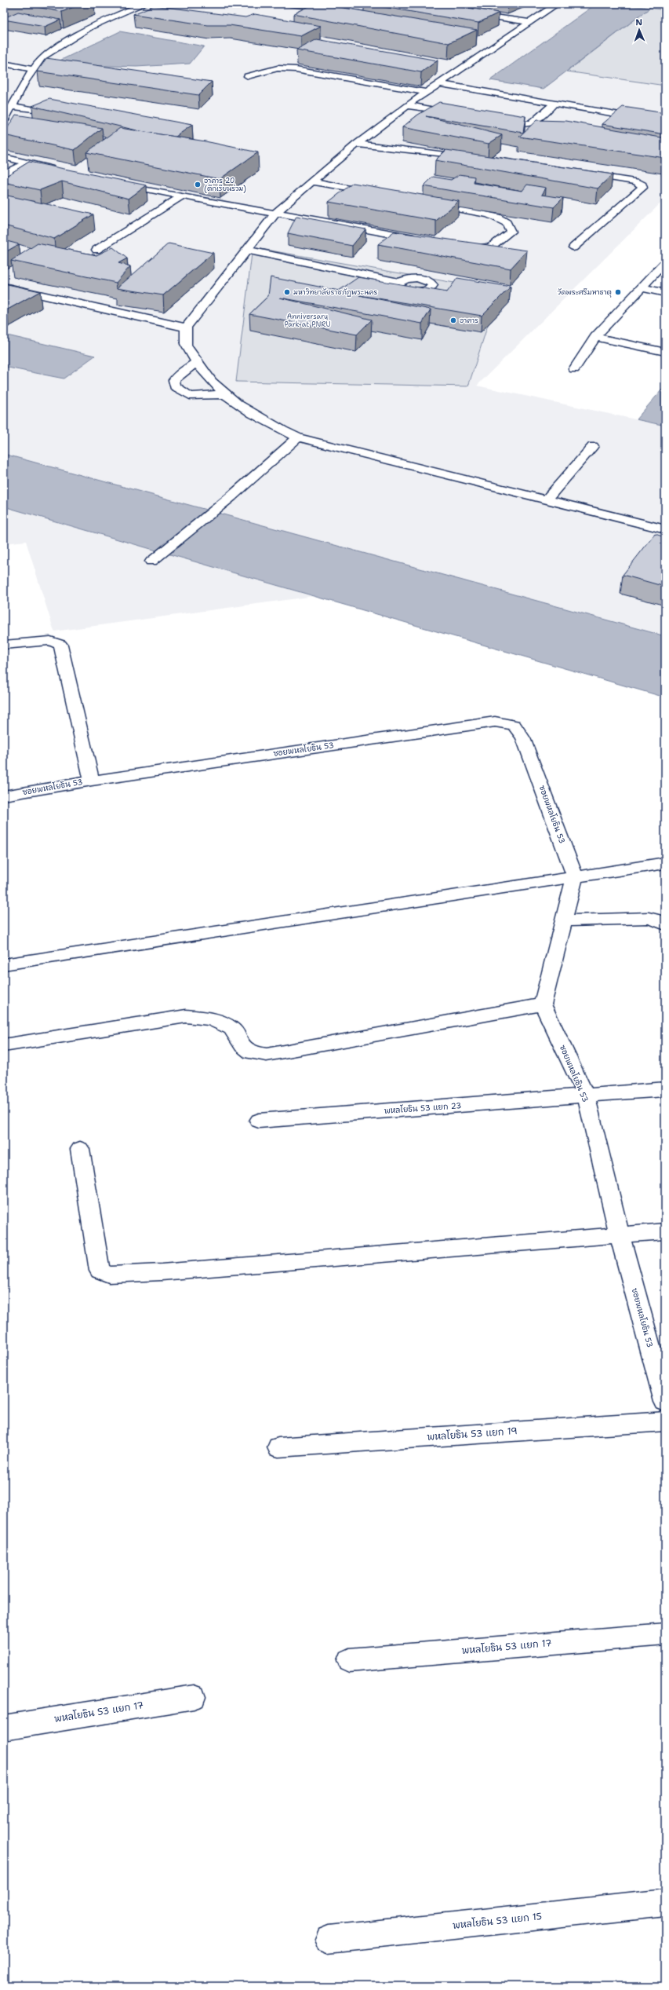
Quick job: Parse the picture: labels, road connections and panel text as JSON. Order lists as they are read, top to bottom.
{
  "streets": {
    "street": [
      "ซอยพหลโยธิน 53",
      "พหลโยธิน 53 แยก 23",
      "พหลโยธิน 53 แยก 19",
      "พหลโยธิน 53 แยก 17",
      "พหลโยธิน 53 แยก 15"
    ]
  },
  "crossings": [
    ["ซอยพหลโยธิน 53", "พหลโยธิน 53 แยก 23"]
  ],
  "parks": ["Anniversary Park at PNRU"],
  "places": [
    "อาคาร 20 (ตึกเรียนร่วม)",
    "มหาวิทยาลัยราชภัฏพระนคร",
    "วัดพระศรีมหาธาตุ",
    "อาคาร"
  ],
  "north": "top"
}
